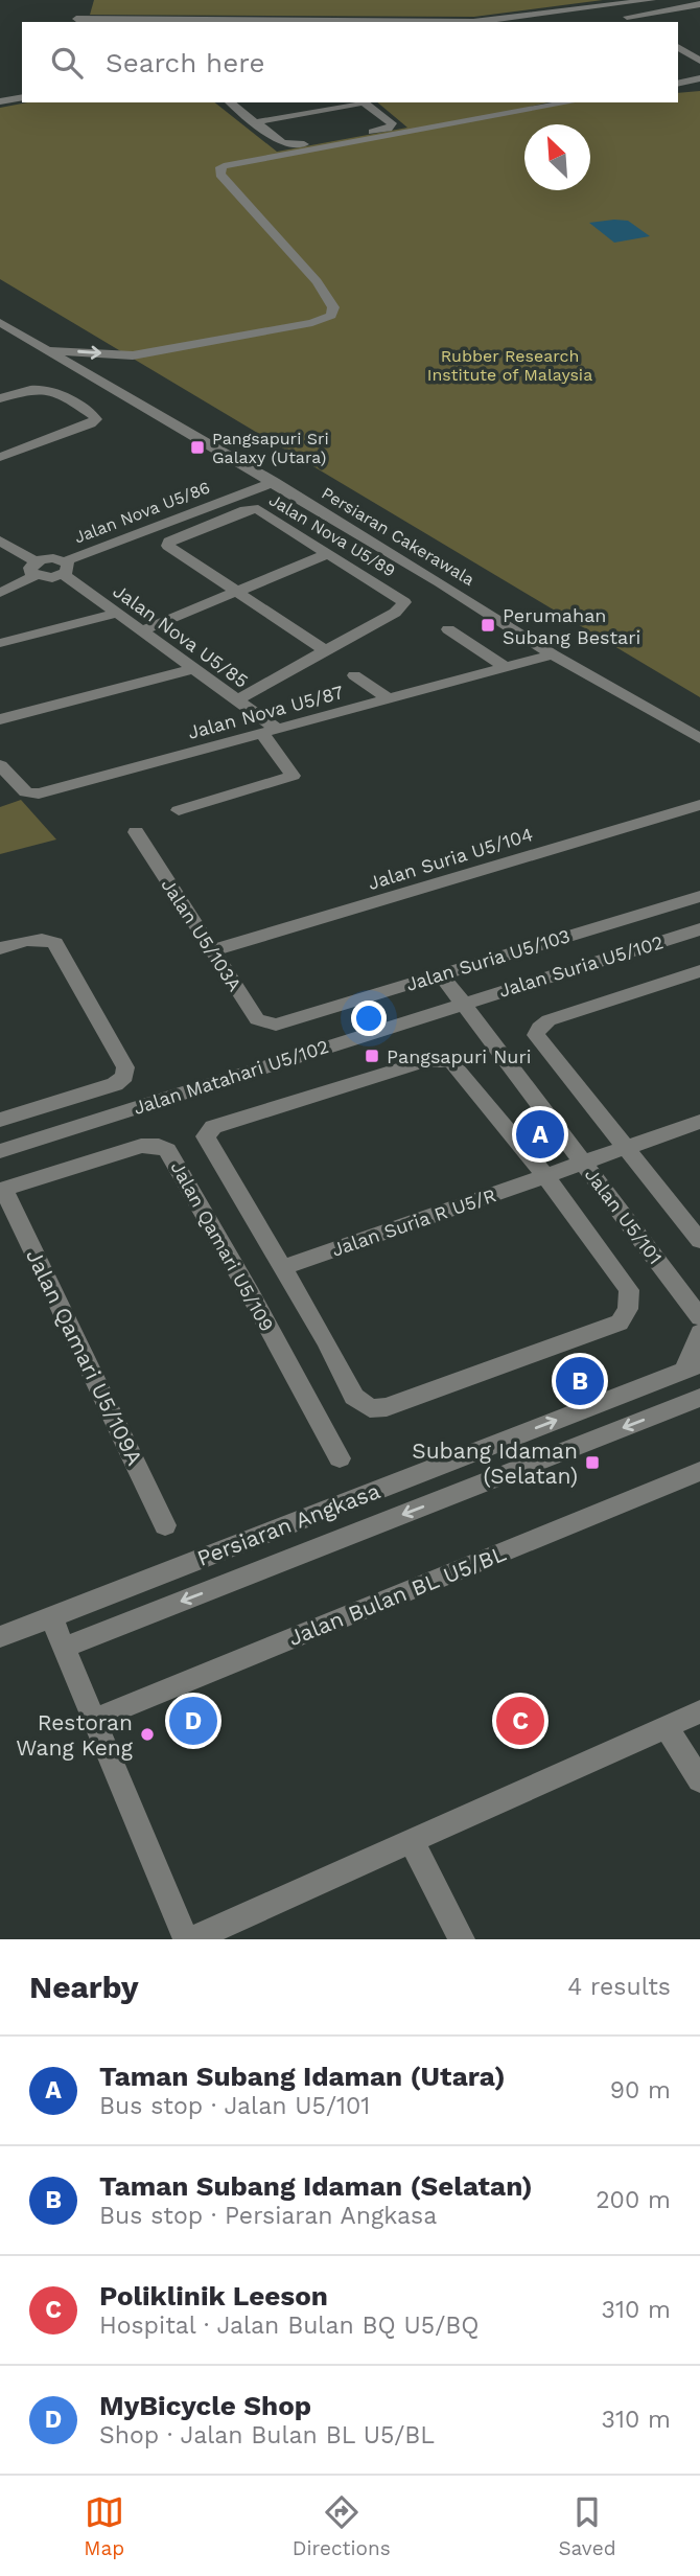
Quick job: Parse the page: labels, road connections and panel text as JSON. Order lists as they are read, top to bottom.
{
  "streets": {
    "street": [
      "Jalan Nova U5/86",
      "Jalan Nova U5/89",
      "Persiaran Cakerawala",
      "Jalan Nova U5/85",
      "Jalan Nova U5/87",
      "Jalan Suria U5/104",
      "Jalan U5/103A",
      "Jalan Suria U5/103",
      "Jalan Suria U5/102",
      "Jalan Matahari U5/102",
      "Jalan U5/101",
      "Jalan Suria R U5/R",
      "Jalan Qamari U5/109",
      "Jalan Qamari U5/109A",
      "Persiaran Angkasa",
      "Jalan Bulan BL U5/BL"
    ]
  },
  "crossings": [
    ["Jalan Nova U5/86", "Persiaran Cakerawala"],
    ["Jalan Nova U5/86", "Jalan Nova U5/85"],
    ["Jalan Nova U5/89", "Jalan Nova U5/85"],
    ["Persiaran Cakerawala", "Jalan Nova U5/87"],
    ["Jalan Nova U5/85", "Jalan Nova U5/87"],
    ["Jalan Suria U5/104", "Jalan U5/103A"],
    ["Jalan U5/103A", "Jalan Suria U5/103"],
    ["Jalan Suria U5/103", "Jalan U5/101"],
    ["Jalan Suria U5/102", "Jalan Matahari U5/102"],
    ["Jalan Suria U5/102", "Jalan U5/101"],
    ["Jalan Matahari U5/102", "Jalan U5/101"],
    ["Jalan U5/101", "Jalan Suria R U5/R"],
    ["Jalan Qamari U5/109", "Jalan Qamari U5/109A"]
  ],
  "parks": ["Rubber Research Institute of Malaysia"],
  "places": {
    "transit": [
      "Pangsapuri Sri Galaxy (Utara)",
      "Perumahan Subang Bestari",
      "Pangsapuri Nuri",
      "Subang Idaman (Selatan)"
    ],
    "other": ["Restoran Wang Keng"]
  },
  "north": "top left",
  "page": {
    "search": "Search here",
    "pins": [
      "A",
      "B",
      "C",
      "D"
    ],
    "heading": ["Nearby", "4 results"],
    "list": [
      {
        "mark": "A",
        "name": "Taman Subang Idaman (Utara)",
        "note": "Bus stop · Jalan U5/101",
        "value": "90 m"
      },
      {
        "mark": "B",
        "name": "Taman Subang Idaman (Selatan)",
        "note": "Bus stop · Persiaran Angkasa",
        "value": "200 m"
      },
      {
        "mark": "C",
        "name": "Poliklinik Leeson",
        "note": "Hospital · Jalan Bulan BQ U5/BQ",
        "value": "310 m"
      },
      {
        "mark": "D",
        "name": "MyBicycle Shop",
        "note": "Shop · Jalan Bulan BL U5/BL",
        "value": "310 m"
      }
    ],
    "nav": ["Map", "Directions", "Saved"]
  }
}
